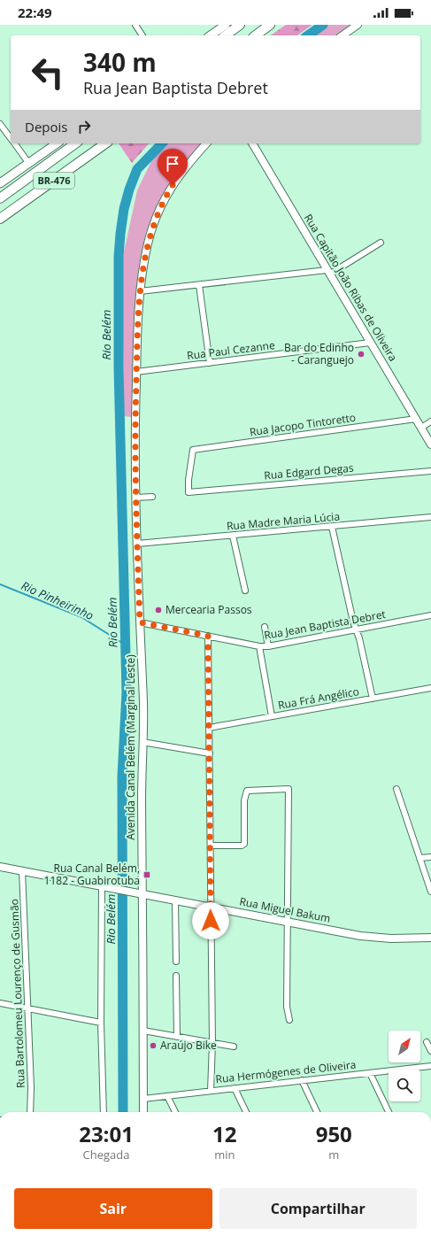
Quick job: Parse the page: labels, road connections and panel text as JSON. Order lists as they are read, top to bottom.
{
  "streets": {
    "highway": ["BR-476"],
    "street": [
      "Rua Capitão João Ribas de Oliveira",
      "Rua Paul Cezanne",
      "Rua Jacopo Tintoretto",
      "Rua Edgard Degas",
      "Rua Madre Maria Lúcia",
      "Rua Jean Baptista Debret",
      "Rua Frá Angélico",
      "Avenida Canal Belém (Marginal Leste)",
      "Rua Miguel Bakum",
      "Rua Bartolomeu Lourenço de Gusmão",
      "Rua Hermógenes de Oliveira"
    ]
  },
  "crossings": [
    ["Rua Capitão João Ribas de Oliveira", "Rua Paul Cezanne"],
    ["Rua Capitão João Ribas de Oliveira", "Rua Jacopo Tintoretto"],
    ["Rua Paul Cezanne", "Avenida Canal Belém (Marginal Leste)"],
    ["Rua Jacopo Tintoretto", "Rua Edgard Degas"],
    ["Rua Madre Maria Lúcia", "Avenida Canal Belém (Marginal Leste)"],
    ["Rua Jean Baptista Debret", "Avenida Canal Belém (Marginal Leste)"],
    ["Avenida Canal Belém (Marginal Leste)", "Rua Miguel Bakum"],
    ["Avenida Canal Belém (Marginal Leste)", "Rua Hermógenes de Oliveira"],
    ["Rua Miguel Bakum", "Rua Bartolomeu Lourenço de Gusmão"]
  ],
  "water": ["Rio Belém", "Rio Pinheirinho"],
  "places": {
    "other": ["Bar do Edinho - Caranguejo", "Mercearia Passos", "Araújo Bike"],
    "transit": ["Rua Canal Belém, 1182 - Guabirotuba"]
  },
  "north": "top right",
  "page": {
    "status": "22:49",
    "turn": ["340 m", "Rua Jean Baptista Debret"],
    "then": "Depois",
    "eta": [
      "23:01",
      "Chegada",
      "12",
      "min",
      "950",
      "m"
    ],
    "buttons": ["Sair", "Compartilhar"]
  }
}
